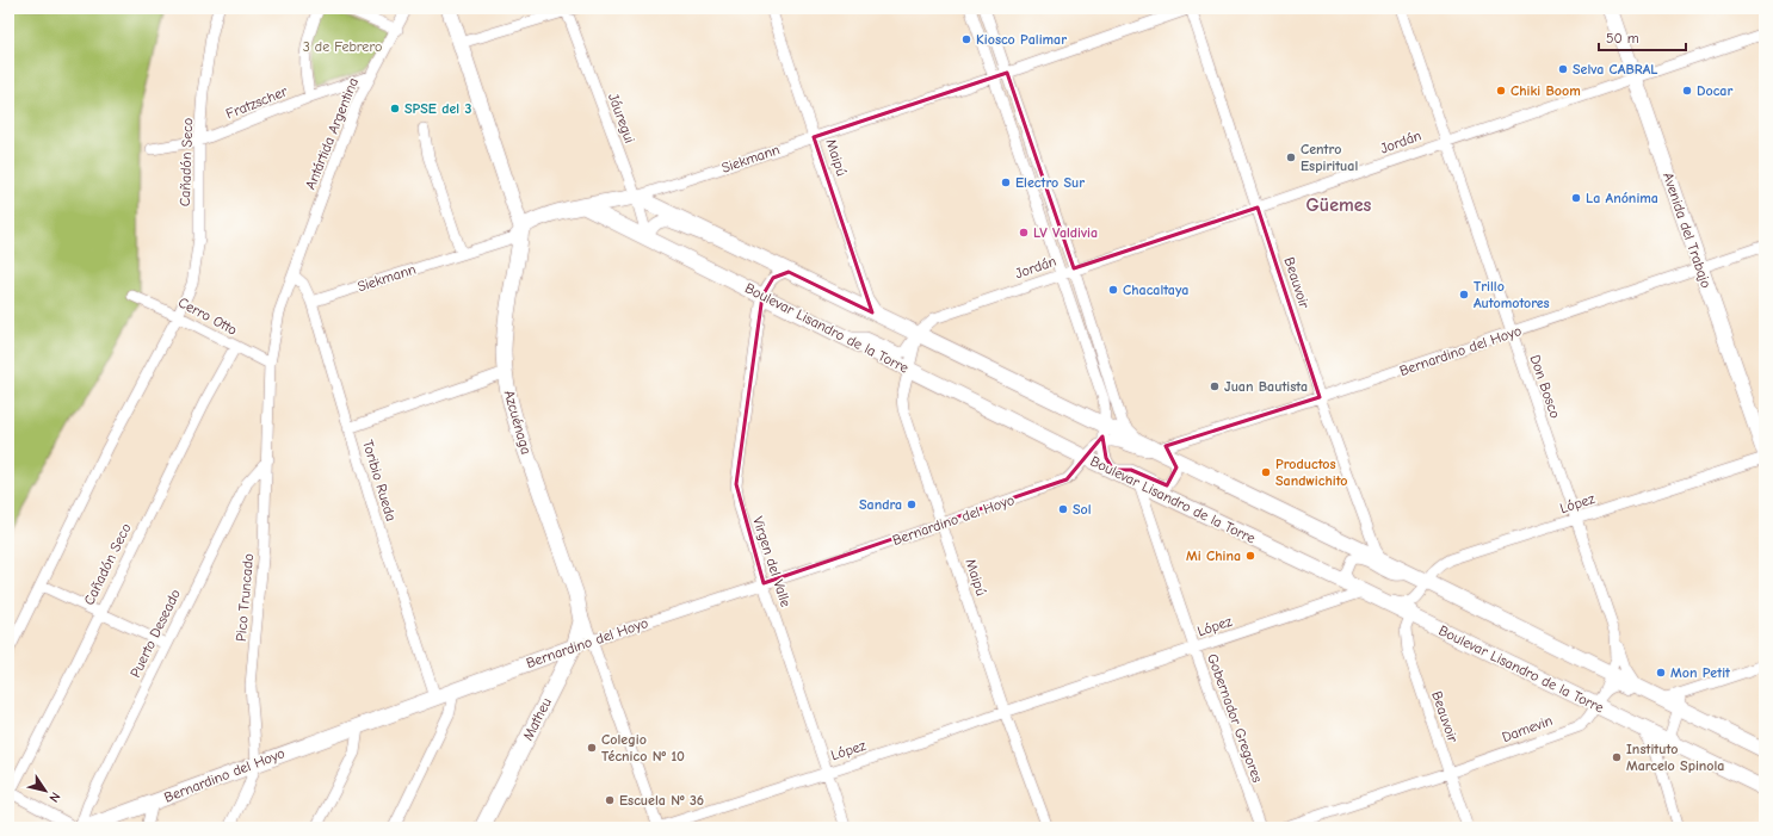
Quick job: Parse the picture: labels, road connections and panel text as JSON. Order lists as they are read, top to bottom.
{
  "streets": {
    "street": [
      "Fratzscher",
      "Jáuregui",
      "Antártida Argentina",
      "Jordán",
      "Maipú",
      "Siekmann",
      "Cañadón Seco",
      "Avenida del Trabajo",
      "Beauvoir",
      "Cerro Otto",
      "Boulevar Lisandro de la Torre",
      "Bernardino del Hoyo",
      "Don Bosco",
      "Azcuénaga",
      "Toribio Rueda",
      "López",
      "Virgen del Valle",
      "Pico Truncado",
      "Puerto Deseado",
      "Gobernador Gregores",
      "Matheu",
      "Damevin"
    ]
  },
  "crossings": [
    ["Fratzscher", "Antártida Argentina"],
    ["Fratzscher", "Cañadón Seco"],
    ["Jáuregui", "Siekmann"],
    ["Jáuregui", "Boulevar Lisandro de la Torre"],
    ["Antártida Argentina", "Cerro Otto"],
    ["Antártida Argentina", "Toribio Rueda"],
    ["Antártida Argentina", "Pico Truncado"],
    ["Jordán", "Maipú"],
    ["Jordán", "Avenida del Trabajo"],
    ["Jordán", "Beauvoir"],
    ["Jordán", "Boulevar Lisandro de la Torre"],
    ["Jordán", "Don Bosco"],
    ["Maipú", "Siekmann"],
    ["Maipú", "Boulevar Lisandro de la Torre"],
    ["Maipú", "Bernardino del Hoyo"],
    ["Maipú", "López"],
    ["Siekmann", "Beauvoir"],
    ["Siekmann", "Boulevar Lisandro de la Torre"],
    ["Siekmann", "Azcuénaga"],
    ["Siekmann", "Toribio Rueda"],
    ["Cañadón Seco", "Cerro Otto"],
    ["Avenida del Trabajo", "Bernardino del Hoyo"],
    ["Beauvoir", "Boulevar Lisandro de la Torre"],
    ["Beauvoir", "Bernardino del Hoyo"],
    ["Beauvoir", "López"],
    ["Beauvoir", "Damevin"],
    ["Cerro Otto", "Pico Truncado"],
    ["Boulevar Lisandro de la Torre", "Bernardino del Hoyo"],
    ["Boulevar Lisandro de la Torre", "Don Bosco"],
    ["Boulevar Lisandro de la Torre", "López"],
    ["Boulevar Lisandro de la Torre", "Virgen del Valle"],
    ["Boulevar Lisandro de la Torre", "Gobernador Gregores"],
    ["Boulevar Lisandro de la Torre", "Damevin"],
    ["Bernardino del Hoyo", "Don Bosco"],
    ["Bernardino del Hoyo", "Azcuénaga"],
    ["Bernardino del Hoyo", "Toribio Rueda"],
    ["Bernardino del Hoyo", "Virgen del Valle"],
    ["Bernardino del Hoyo", "Pico Truncado"],
    ["Bernardino del Hoyo", "Matheu"],
    ["Don Bosco", "López"],
    ["Don Bosco", "Damevin"],
    ["Azcuénaga", "López"],
    ["Azcuénaga", "Matheu"],
    ["López", "Virgen del Valle"],
    ["López", "Gobernador Gregores"],
    ["Pico Truncado", "Puerto Deseado"]
  ],
  "districts": ["Güemes"],
  "parks": ["3 de Febrero"],
  "places": [
    "Kiosco Palimar",
    "Selva CABRAL",
    "Chiki Boom",
    "Docar",
    "SPSE del 3",
    "Centro Espiritual",
    "Electro Sur",
    "La Anónima",
    "LV Valdivia",
    "Chacaltaya",
    "Trillo Automotores",
    "Juan Bautista",
    "Productos Sandwichito",
    "Sandra",
    "Sol",
    "Mi China",
    "Mon Petit",
    "Colegio Técnico Nº 10",
    "Instituto Marcelo Spinola",
    "Escuela Nº 36"
  ],
  "scale_bar": "50 m",
  "north": "bottom right"
}
